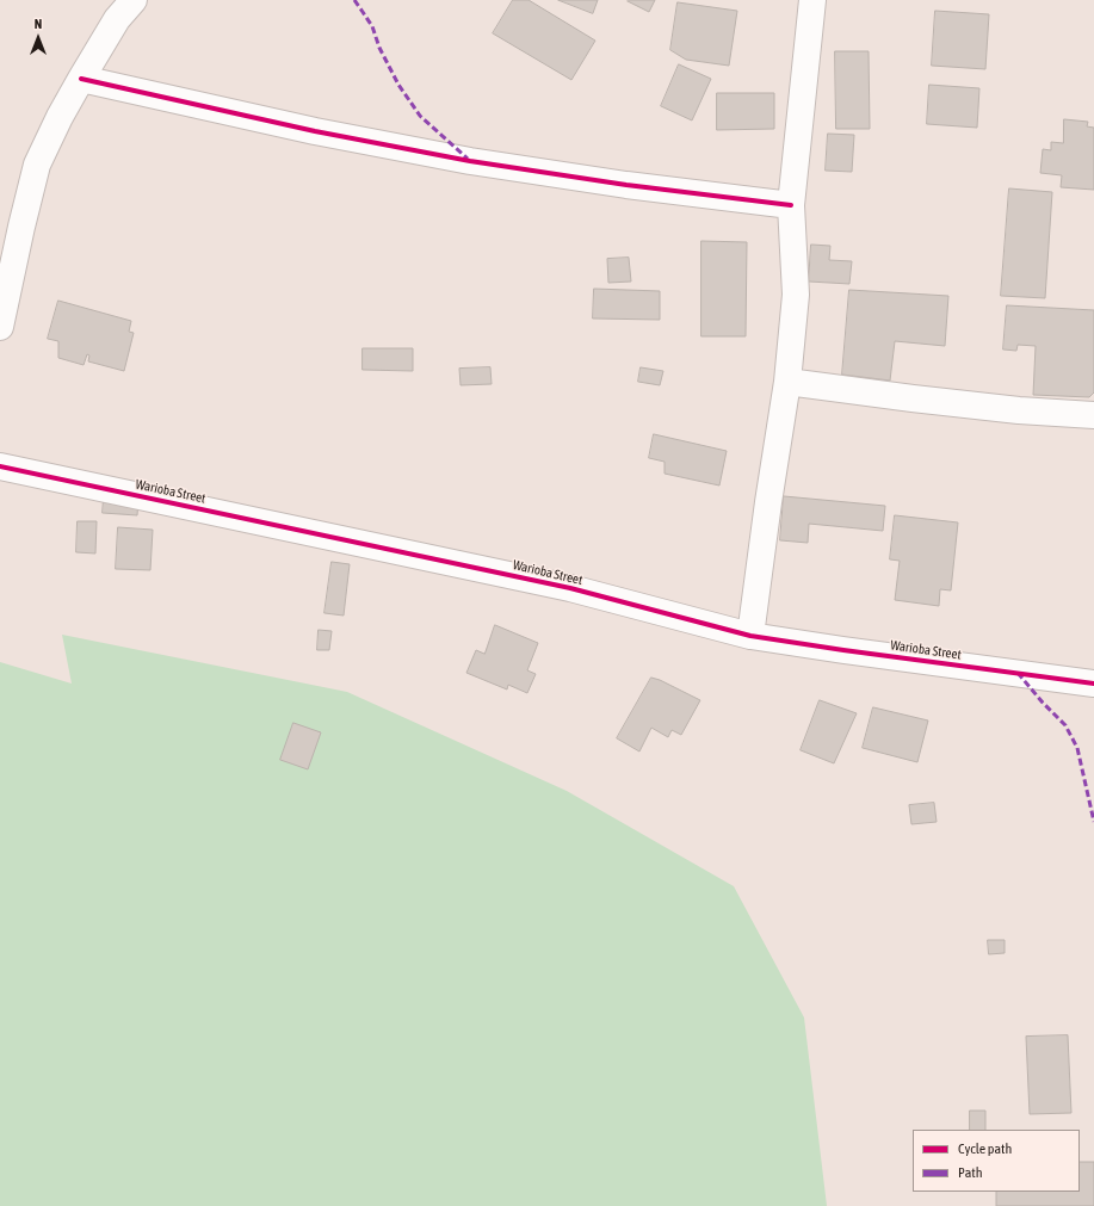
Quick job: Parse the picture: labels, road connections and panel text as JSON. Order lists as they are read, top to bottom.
{
  "streets": {
    "street": ["Warioba Street"]
  },
  "legend": ["Cycle path", "Path"],
  "north": "top"
}
